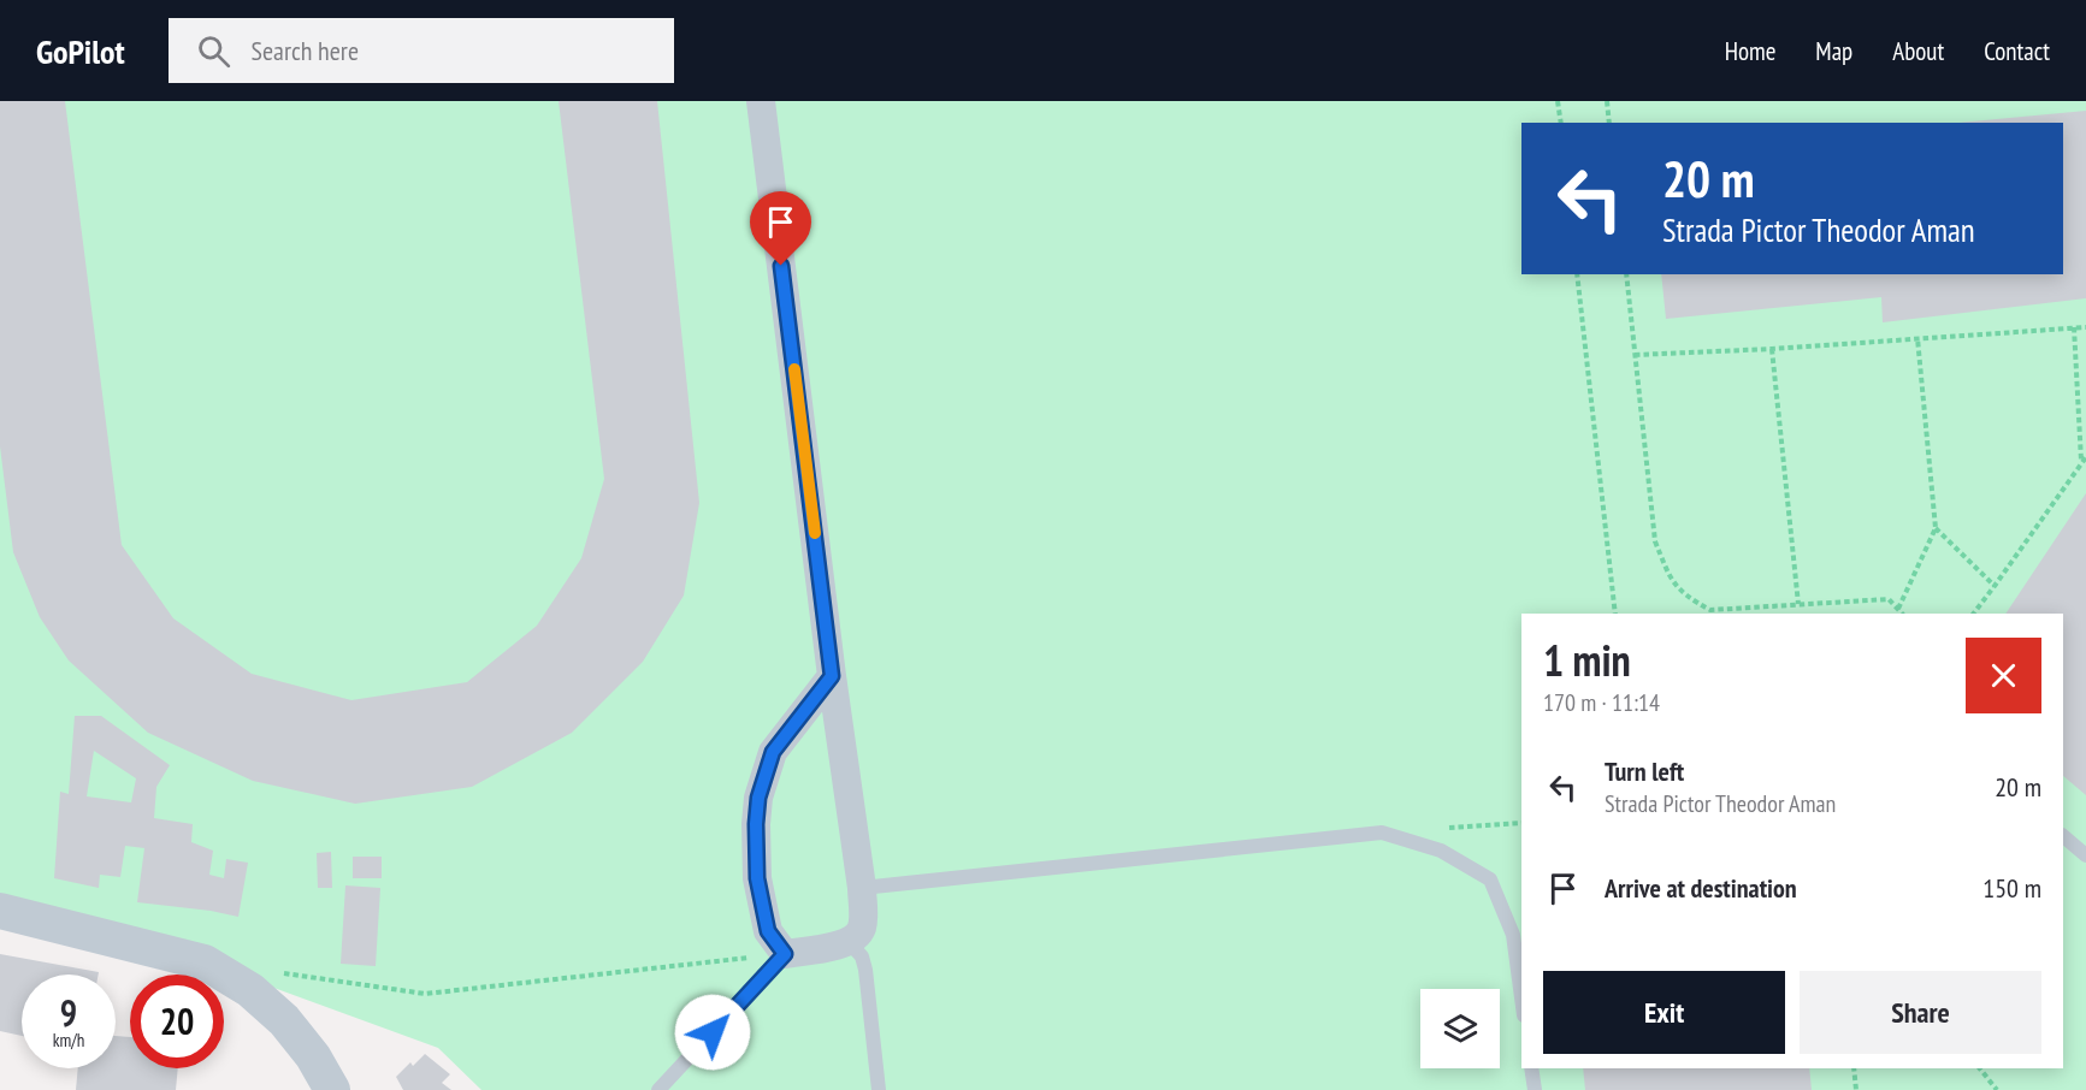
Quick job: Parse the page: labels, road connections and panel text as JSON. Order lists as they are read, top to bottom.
{
  "page": {
    "header": "GoPilot",
    "search": "Search here",
    "nav": [
      "Home",
      "Map",
      "About",
      "Contact"
    ],
    "turn": ["20 m", "Strada Pictor Theodor Aman"],
    "heading": ["1 min", "170 m · 11:14"],
    "list": [
      {
        "name": "Turn left",
        "note": "Strada Pictor Theodor Aman",
        "value": "20 m"
      },
      {
        "name": "Arrive at destination",
        "value": "150 m"
      }
    ],
    "buttons": ["Exit", "Share"],
    "speed": "9 km/h",
    "limit": "20"
  }
}
